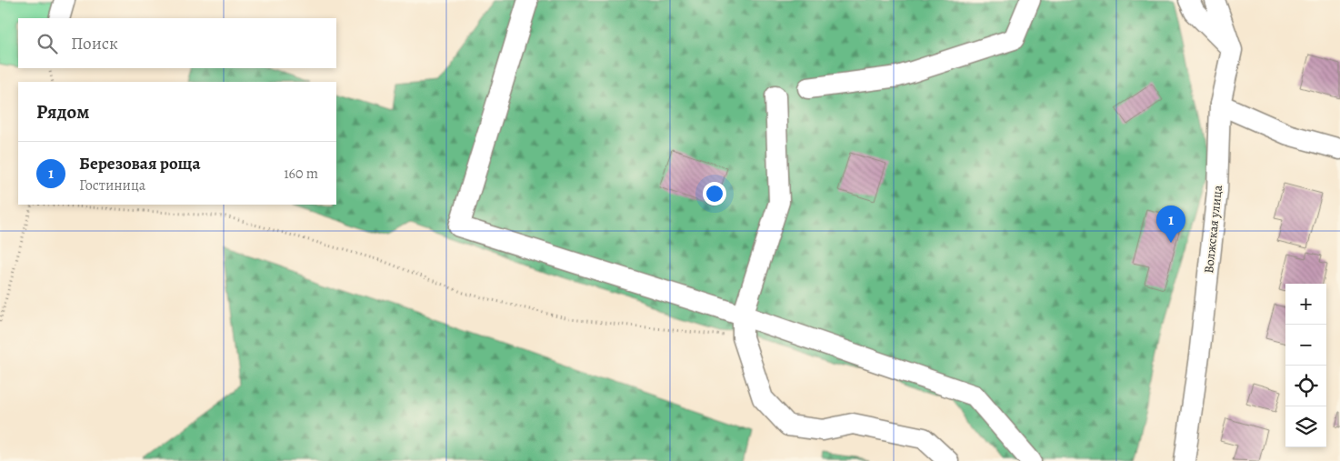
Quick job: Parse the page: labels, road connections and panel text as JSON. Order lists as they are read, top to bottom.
{
  "streets": {
    "street": ["Волжская улица"]
  },
  "page": {
    "search": "Поиск",
    "heading": "Рядом",
    "list": [
      {
        "mark": "1",
        "name": "Березовая роща",
        "note": "Гостиница",
        "value": "160 m"
      }
    ],
    "pins": "1",
    "map_buttons": ["+", "−"]
  }
}
